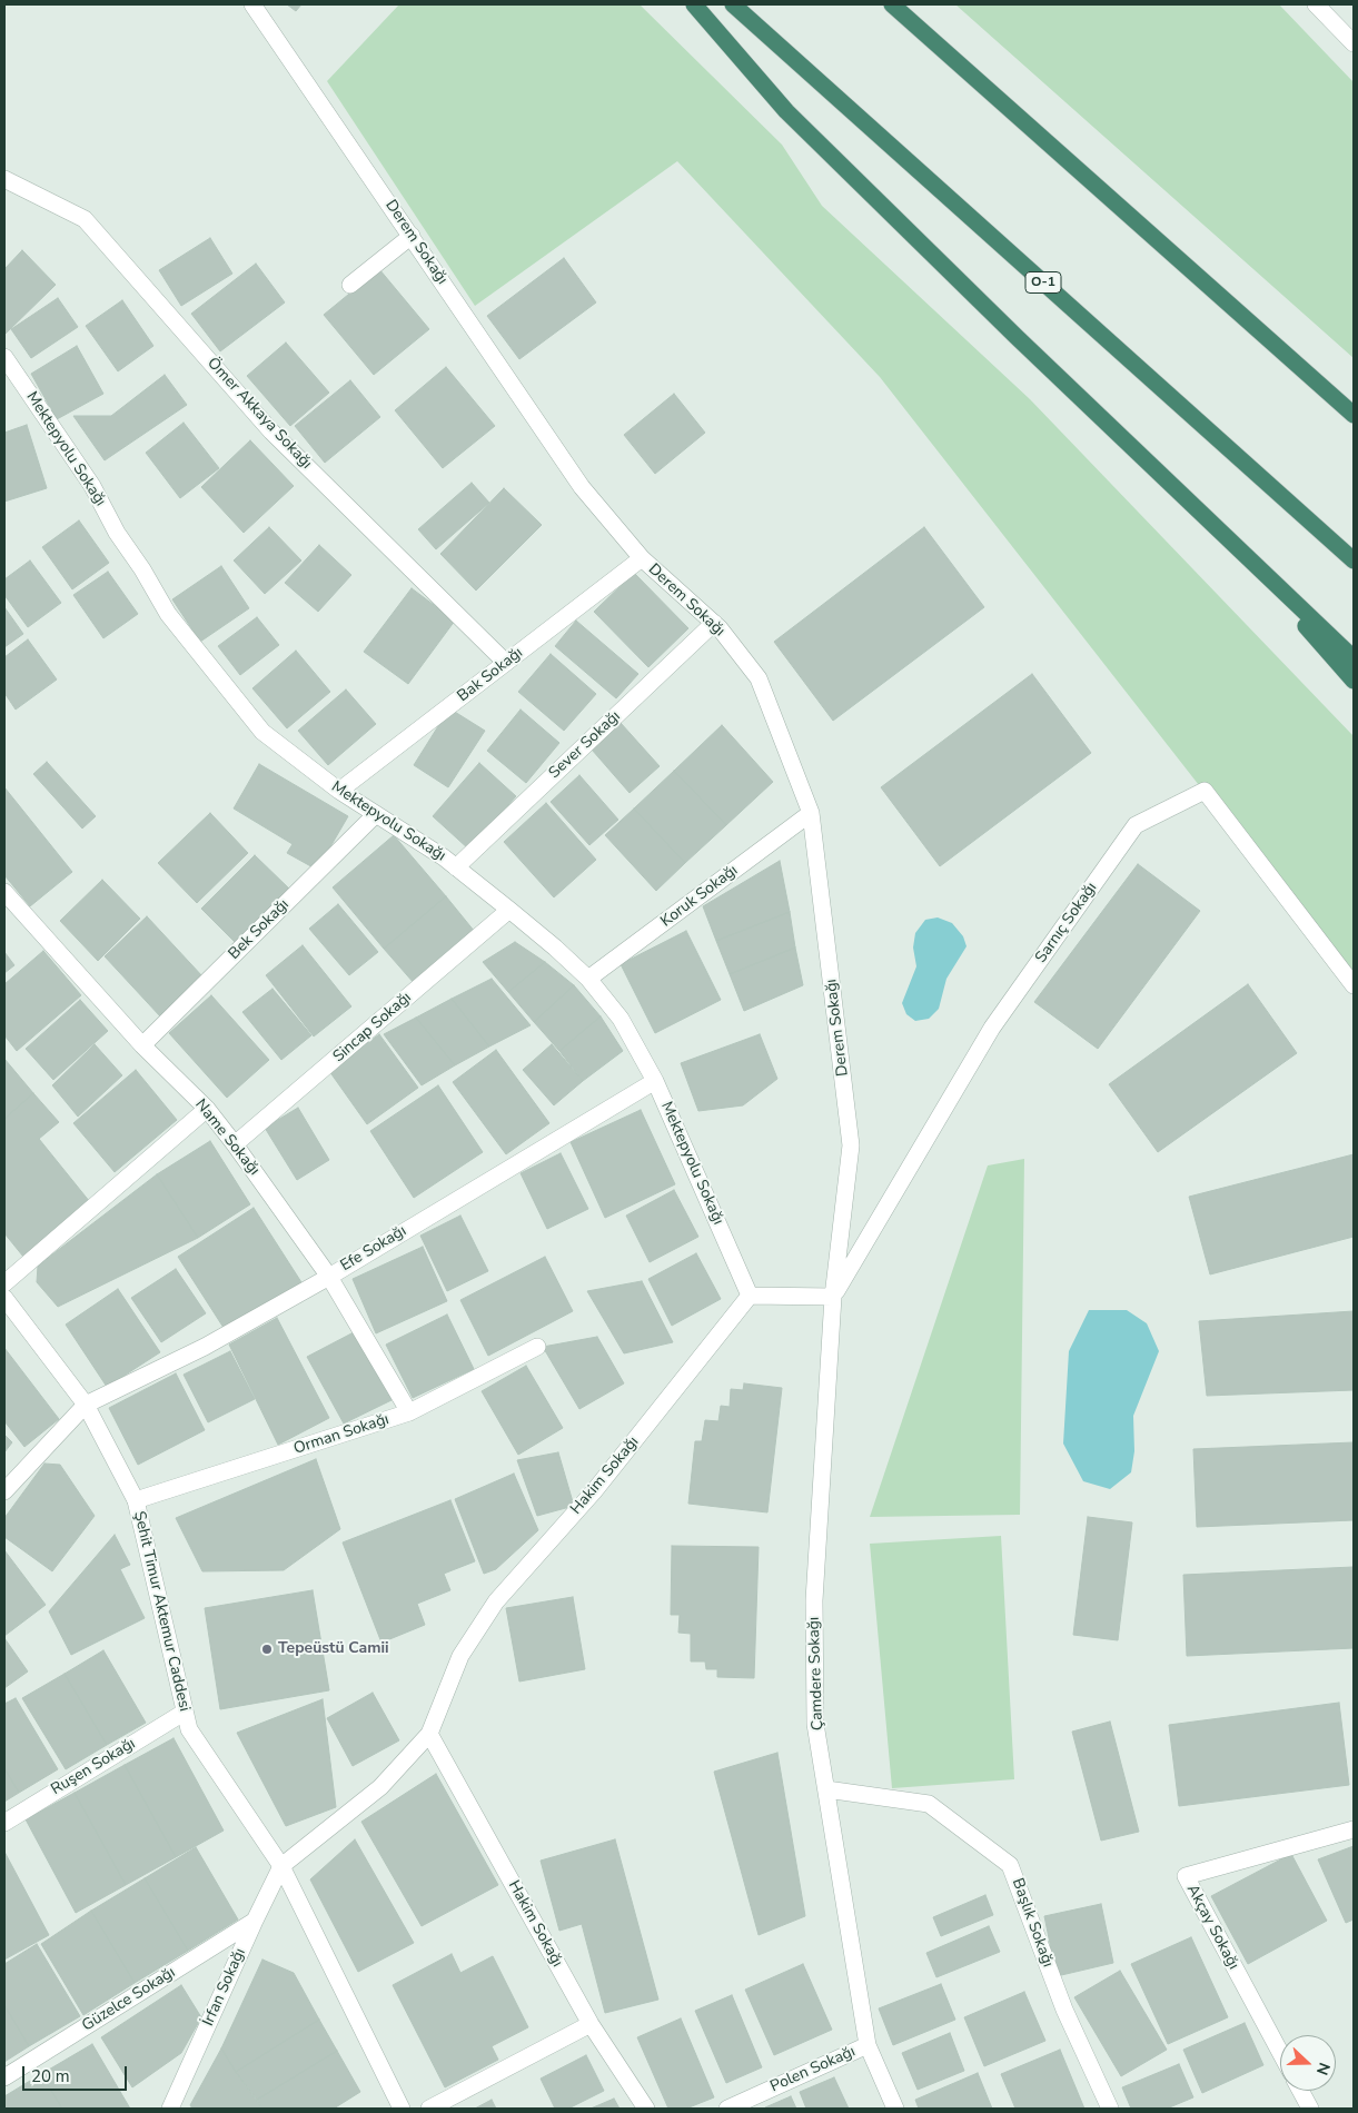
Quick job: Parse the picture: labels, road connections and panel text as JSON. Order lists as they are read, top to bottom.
{
  "streets": {
    "highway": ["O-1"],
    "street": [
      "Derem Sokağı",
      "Ömer Akkaya Sokağı",
      "Mektepyolu Sokağı",
      "Bak Sokağı",
      "Sever Sokağı",
      "Koruk Sokağı",
      "Sarnıç Sokağı",
      "Bek Sokağı",
      "Sincap Sokağı",
      "Name Sokağı",
      "Efe Sokağı",
      "Orman Sokağı",
      "Hakim Sokağı",
      "Şehit Timur Aktemur Caddesi",
      "Çamdere Sokağı",
      "Ruşen Sokağı",
      "Başlık Sokağı",
      "Akçay Sokağı",
      "İrfan Sokağı",
      "Güzelce Sokağı",
      "Polen Sokağı"
    ]
  },
  "crossings": [
    ["Derem Sokağı", "Bak Sokağı"],
    ["Derem Sokağı", "Sever Sokağı"],
    ["Derem Sokağı", "Koruk Sokağı"],
    ["Derem Sokağı", "Sarnıç Sokağı"],
    ["Derem Sokağı", "Çamdere Sokağı"],
    ["Ömer Akkaya Sokağı", "Bak Sokağı"],
    ["Mektepyolu Sokağı", "Bak Sokağı"],
    ["Mektepyolu Sokağı", "Sever Sokağı"],
    ["Mektepyolu Sokağı", "Koruk Sokağı"],
    ["Mektepyolu Sokağı", "Bek Sokağı"],
    ["Mektepyolu Sokağı", "Sincap Sokağı"],
    ["Mektepyolu Sokağı", "Efe Sokağı"],
    ["Mektepyolu Sokağı", "Hakim Sokağı"],
    ["Sarnıç Sokağı", "Çamdere Sokağı"],
    ["Bek Sokağı", "Name Sokağı"],
    ["Sincap Sokağı", "Name Sokağı"],
    ["Name Sokağı", "Efe Sokağı"],
    ["Name Sokağı", "Orman Sokağı"],
    ["Efe Sokağı", "Şehit Timur Aktemur Caddesi"],
    ["Orman Sokağı", "Şehit Timur Aktemur Caddesi"],
    ["Hakim Sokağı", "Şehit Timur Aktemur Caddesi"],
    ["Hakim Sokağı", "İrfan Sokağı"],
    ["Şehit Timur Aktemur Caddesi", "Ruşen Sokağı"],
    ["Şehit Timur Aktemur Caddesi", "İrfan Sokağı"],
    ["Çamdere Sokağı", "Başlık Sokağı"],
    ["Çamdere Sokağı", "Polen Sokağı"],
    ["İrfan Sokağı", "Güzelce Sokağı"]
  ],
  "places": ["Tepeüstü Camii"],
  "scale_bar": "20 m",
  "north": "right"
}
